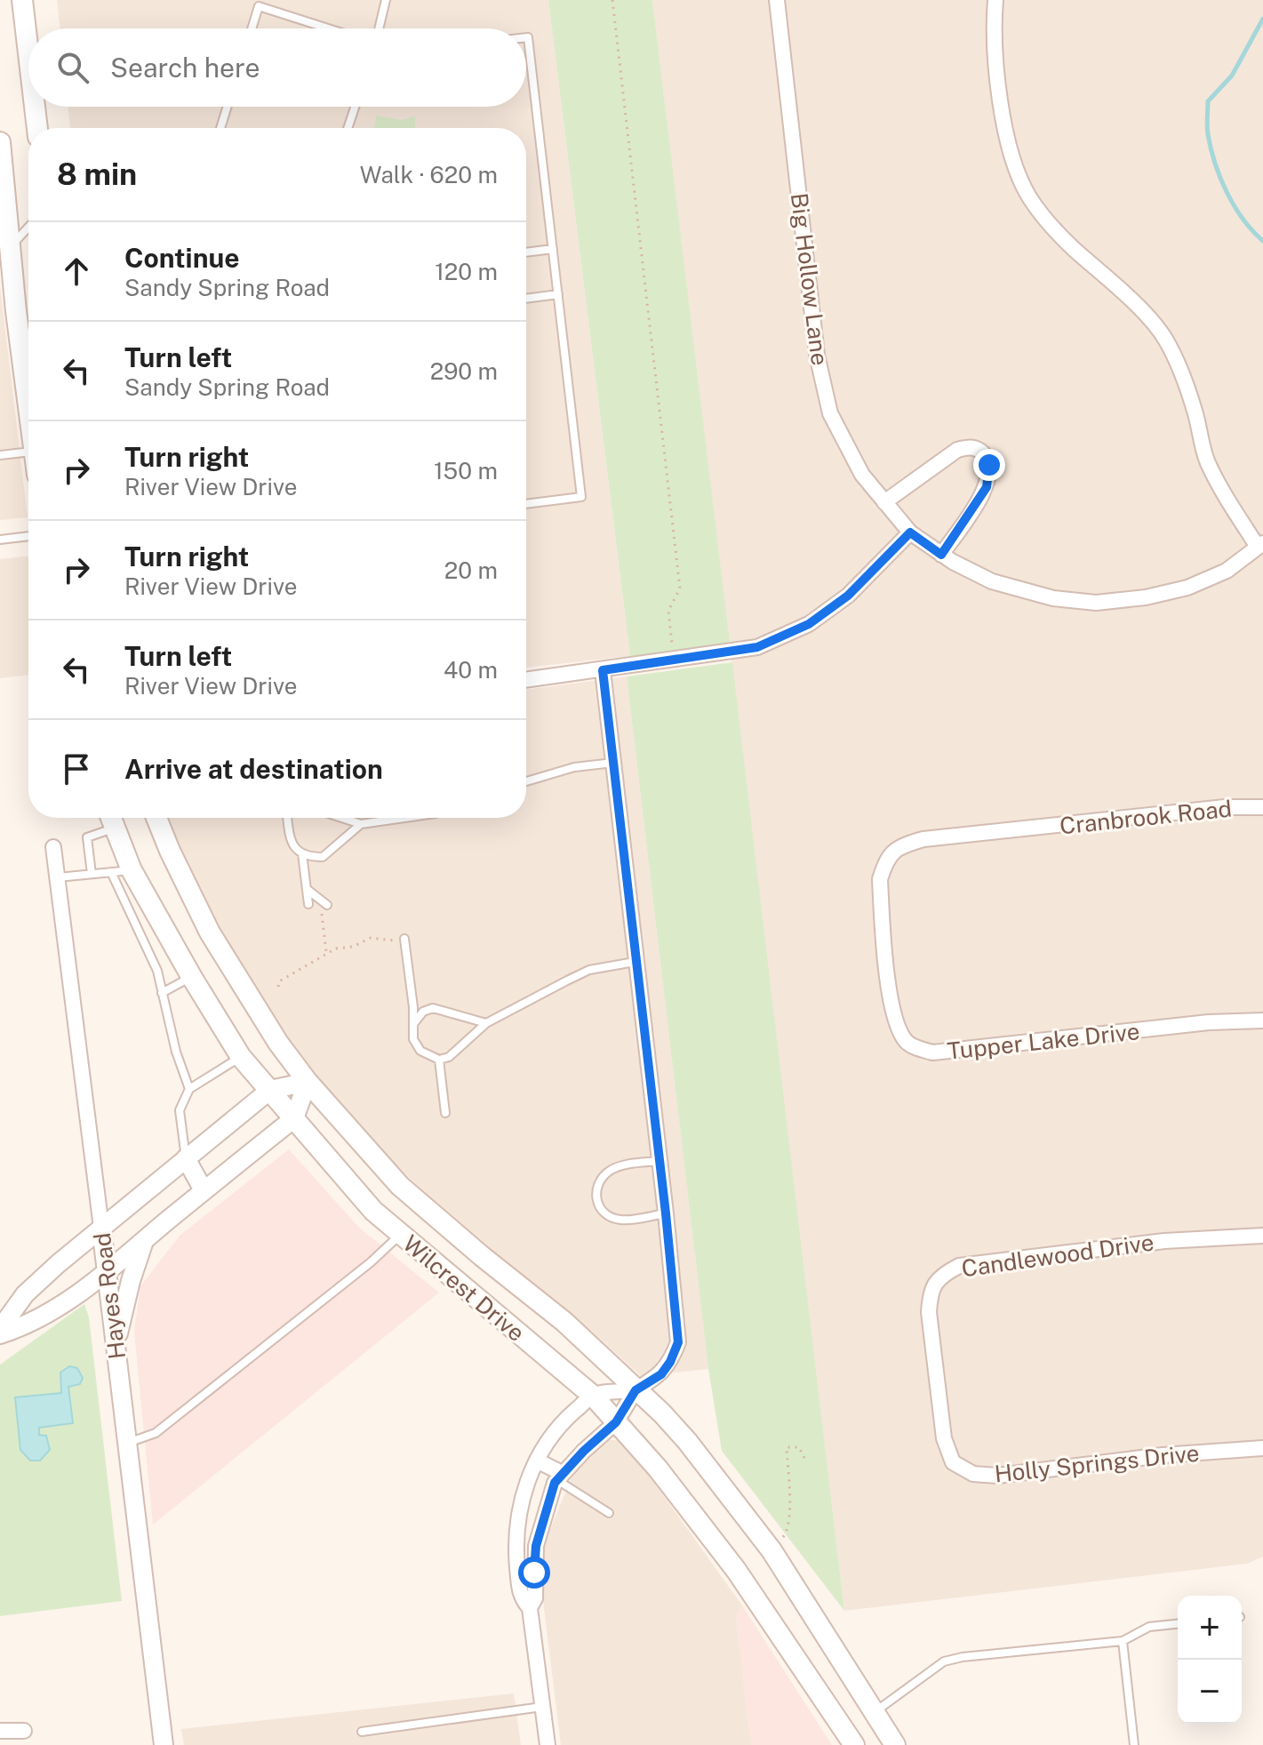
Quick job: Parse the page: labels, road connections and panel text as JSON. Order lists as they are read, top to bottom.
{
  "streets": {
    "main road": ["Wilcrest Drive"],
    "street": [
      "Big Hollow Lane",
      "Cranbrook Road",
      "Tupper Lake Drive",
      "Candlewood Drive",
      "Hayes Road",
      "Holly Springs Drive"
    ]
  },
  "crossings": [
    ["Cranbrook Road", "Tupper Lake Drive"],
    ["Candlewood Drive", "Holly Springs Drive"]
  ],
  "page": {
    "search": "Search here",
    "heading": ["8 min", "Walk · 620 m"],
    "list": [
      ["Continue", "Sandy Spring Road", "120 m"],
      ["Turn left", "Sandy Spring Road", "290 m"],
      ["Turn right", "River View Drive", "150 m"],
      ["Turn right", "River View Drive", "20 m"],
      ["Turn left", "River View Drive", "40 m"],
      "Arrive at destination"
    ],
    "map_buttons": ["+", "−"]
  }
}
